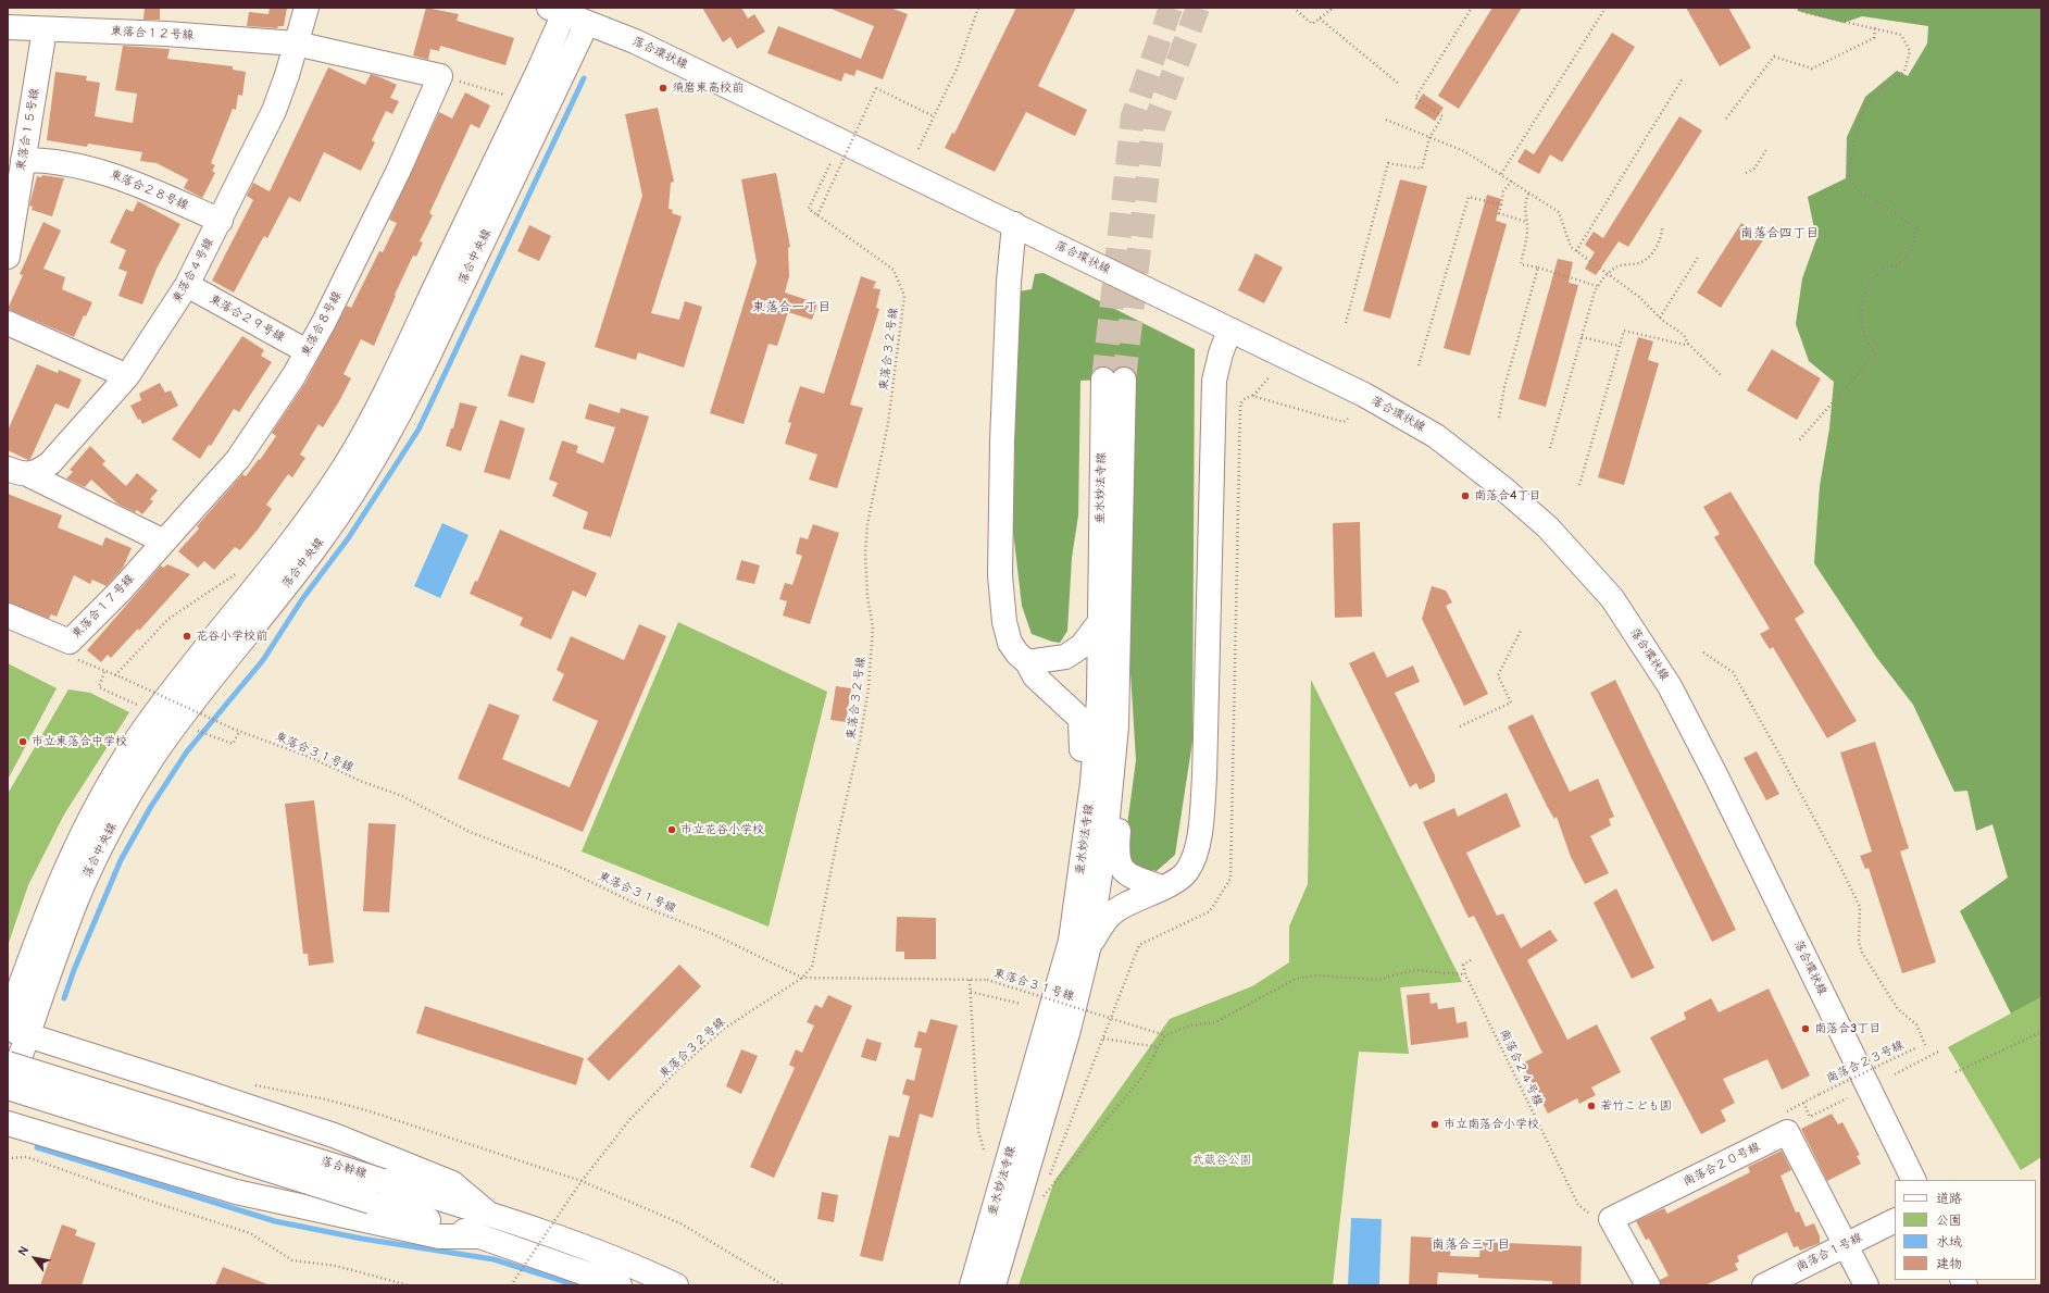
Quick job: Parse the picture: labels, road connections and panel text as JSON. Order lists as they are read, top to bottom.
{
  "streets": {
    "street": [
      "東落合１２号線",
      "落合環状線",
      "東落合１５号線",
      "東落合２８号線",
      "落合中央線",
      "東落合４号線",
      "東落合２９号線",
      "東落合８号線",
      "垂水妙法寺線",
      "東落合１７号線",
      "南落合２０号線",
      "落合幹線",
      "南落合１号線"
    ],
    "path": [
      "東落合３２号線",
      "東落合３１号線",
      "南落合２３号線",
      "南落合２４号線"
    ]
  },
  "crossings": [
    ["東落合１２号線", "東落合１５号線"],
    ["東落合１２号線", "東落合４号線"],
    ["落合環状線", "落合中央線"],
    ["東落合１５号線", "東落合２８号線"],
    ["東落合２８号線", "東落合４号線"],
    ["東落合４号線", "東落合２９号線"],
    ["東落合２９号線", "東落合８号線"],
    ["東落合８号線", "東落合１７号線"],
    ["東落合３２号線", "東落合３１号線"],
    ["南落合２０号線", "南落合１号線"]
  ],
  "districts": ["南落合四丁目", "東落合一丁目", "南落合三丁目"],
  "parks": ["武蔵谷公園"],
  "places": [
    "須磨東高校前",
    "南落合4丁目",
    "花谷小学校前",
    "市立東落合中学校",
    "市立花谷小学校",
    "南落合3丁目",
    "若竹こども園",
    "市立南落合小学校"
  ],
  "legend": [
    "道路",
    "公園",
    "水域",
    "建物"
  ],
  "north": "top left"
}
